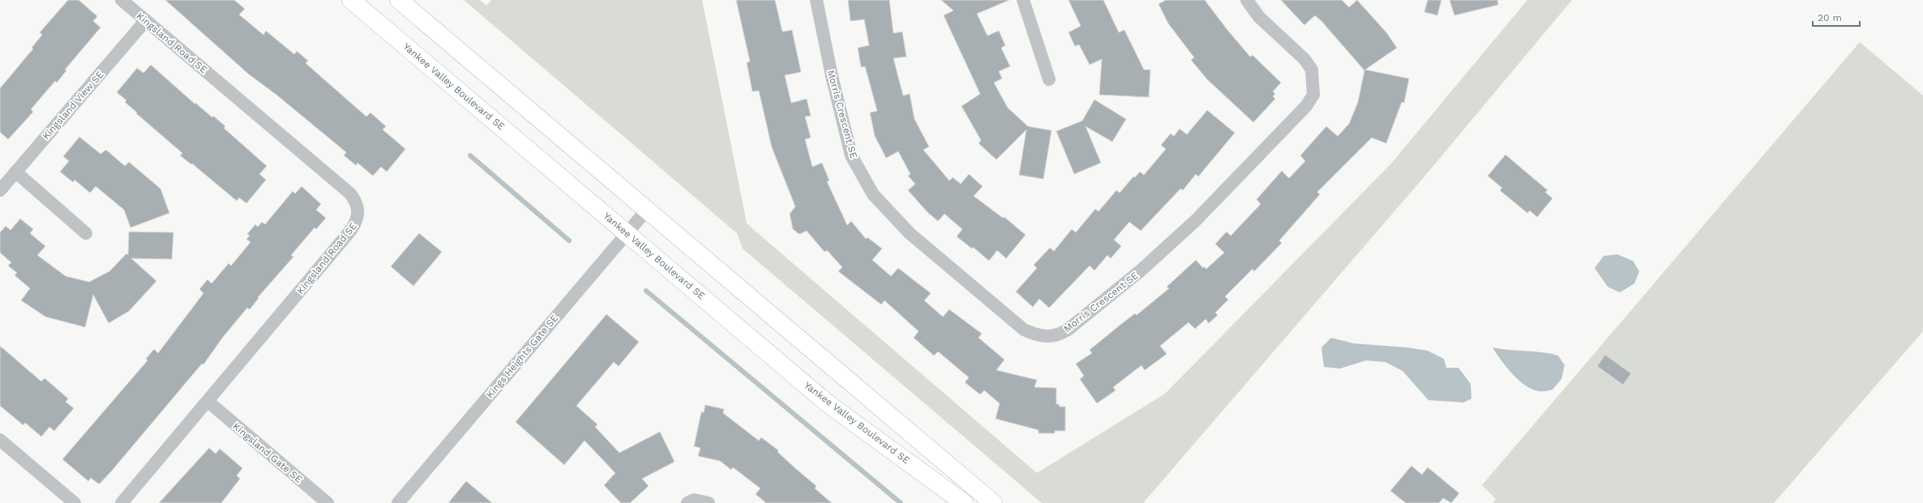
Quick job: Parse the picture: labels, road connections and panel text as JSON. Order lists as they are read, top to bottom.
{
  "streets": {
    "street": [
      "Kingsland Road SE",
      "Yankee Valley Boulevard SE",
      "Kingsland View SE",
      "Morris Crescent SE",
      "Kings Heights Gate SE",
      "Kingsland Gate SE"
    ]
  },
  "crossings": [
    ["Kingsland Road SE", "Kingsland View SE"],
    ["Kingsland Road SE", "Kingsland Gate SE"],
    ["Yankee Valley Boulevard SE", "Kings Heights Gate SE"]
  ],
  "scale_bar": "20 m"
}
